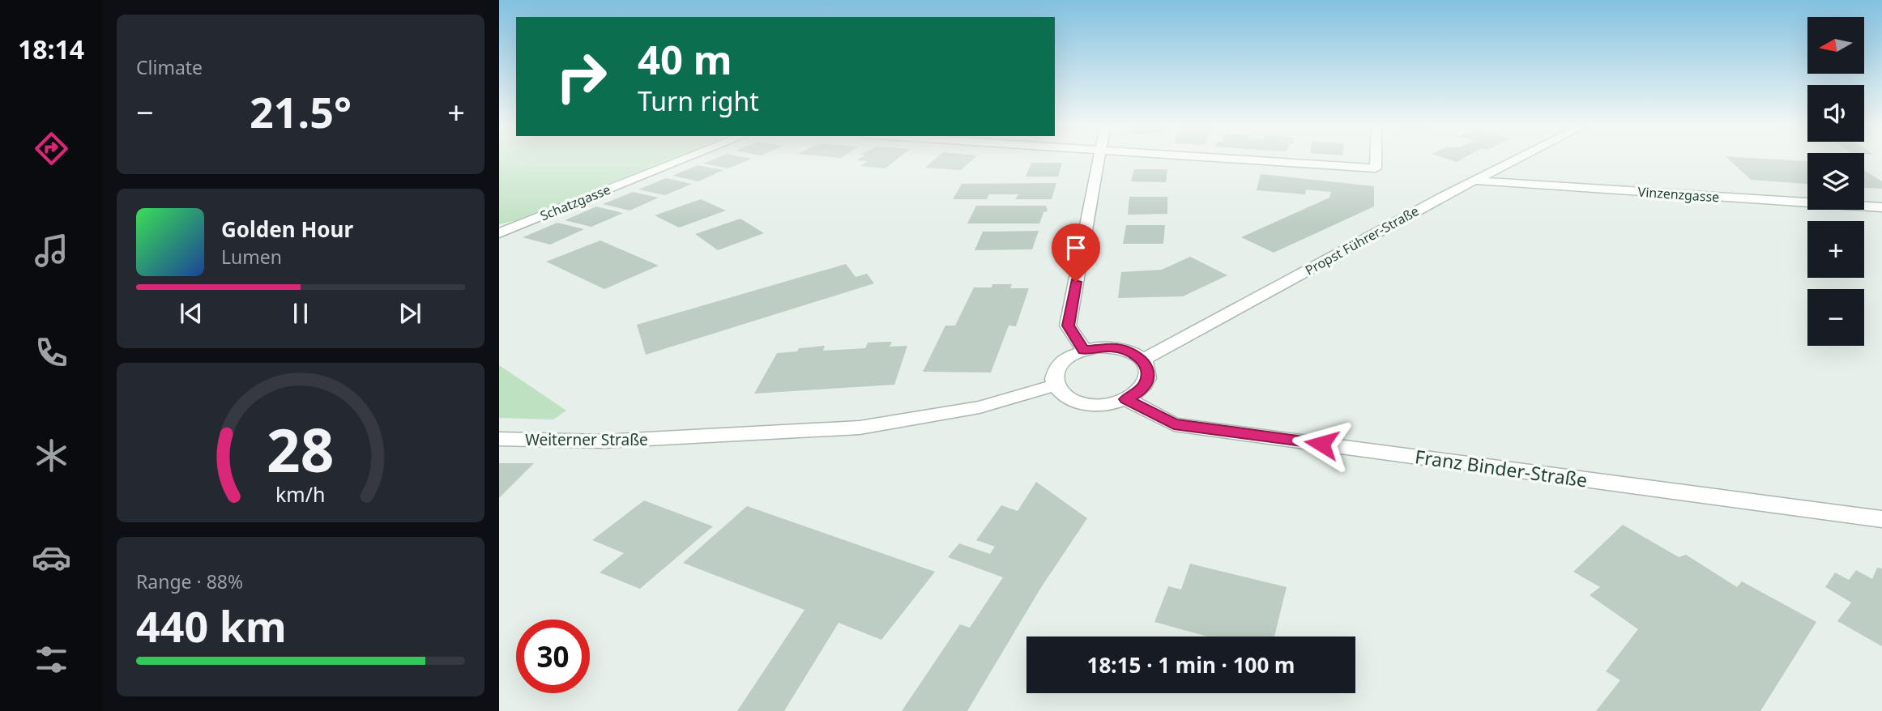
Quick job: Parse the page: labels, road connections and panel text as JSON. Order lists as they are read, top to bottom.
{
  "streets": {
    "street": [
      "Vinzenzgasse",
      "Schatzgasse",
      "Propst Führer-Straße",
      "Weiterner Straße",
      "Franz Binder-Straße"
    ]
  },
  "crossings": [
    ["Vinzenzgasse", "Propst Führer-Straße"],
    ["Propst Führer-Straße", "Weiterner Straße"],
    ["Propst Führer-Straße", "Franz Binder-Straße"],
    ["Weiterner Straße", "Franz Binder-Straße"]
  ],
  "north": "left",
  "page": {
    "tabs": "18:14",
    "tile": [
      "Climate",
      ["Range · 88%", "440 km"]
    ],
    "map_buttons": ["+", "−"],
    "turn": ["40 m", "Turn right"],
    "heat": ["−", "21.5°", "+"],
    "song": ["Golden Hour", "Lumen"],
    "limit": "30",
    "trip": "18:15 · 1 min · 100 m",
    "gauge": ["28", "km/h"]
  }
}
